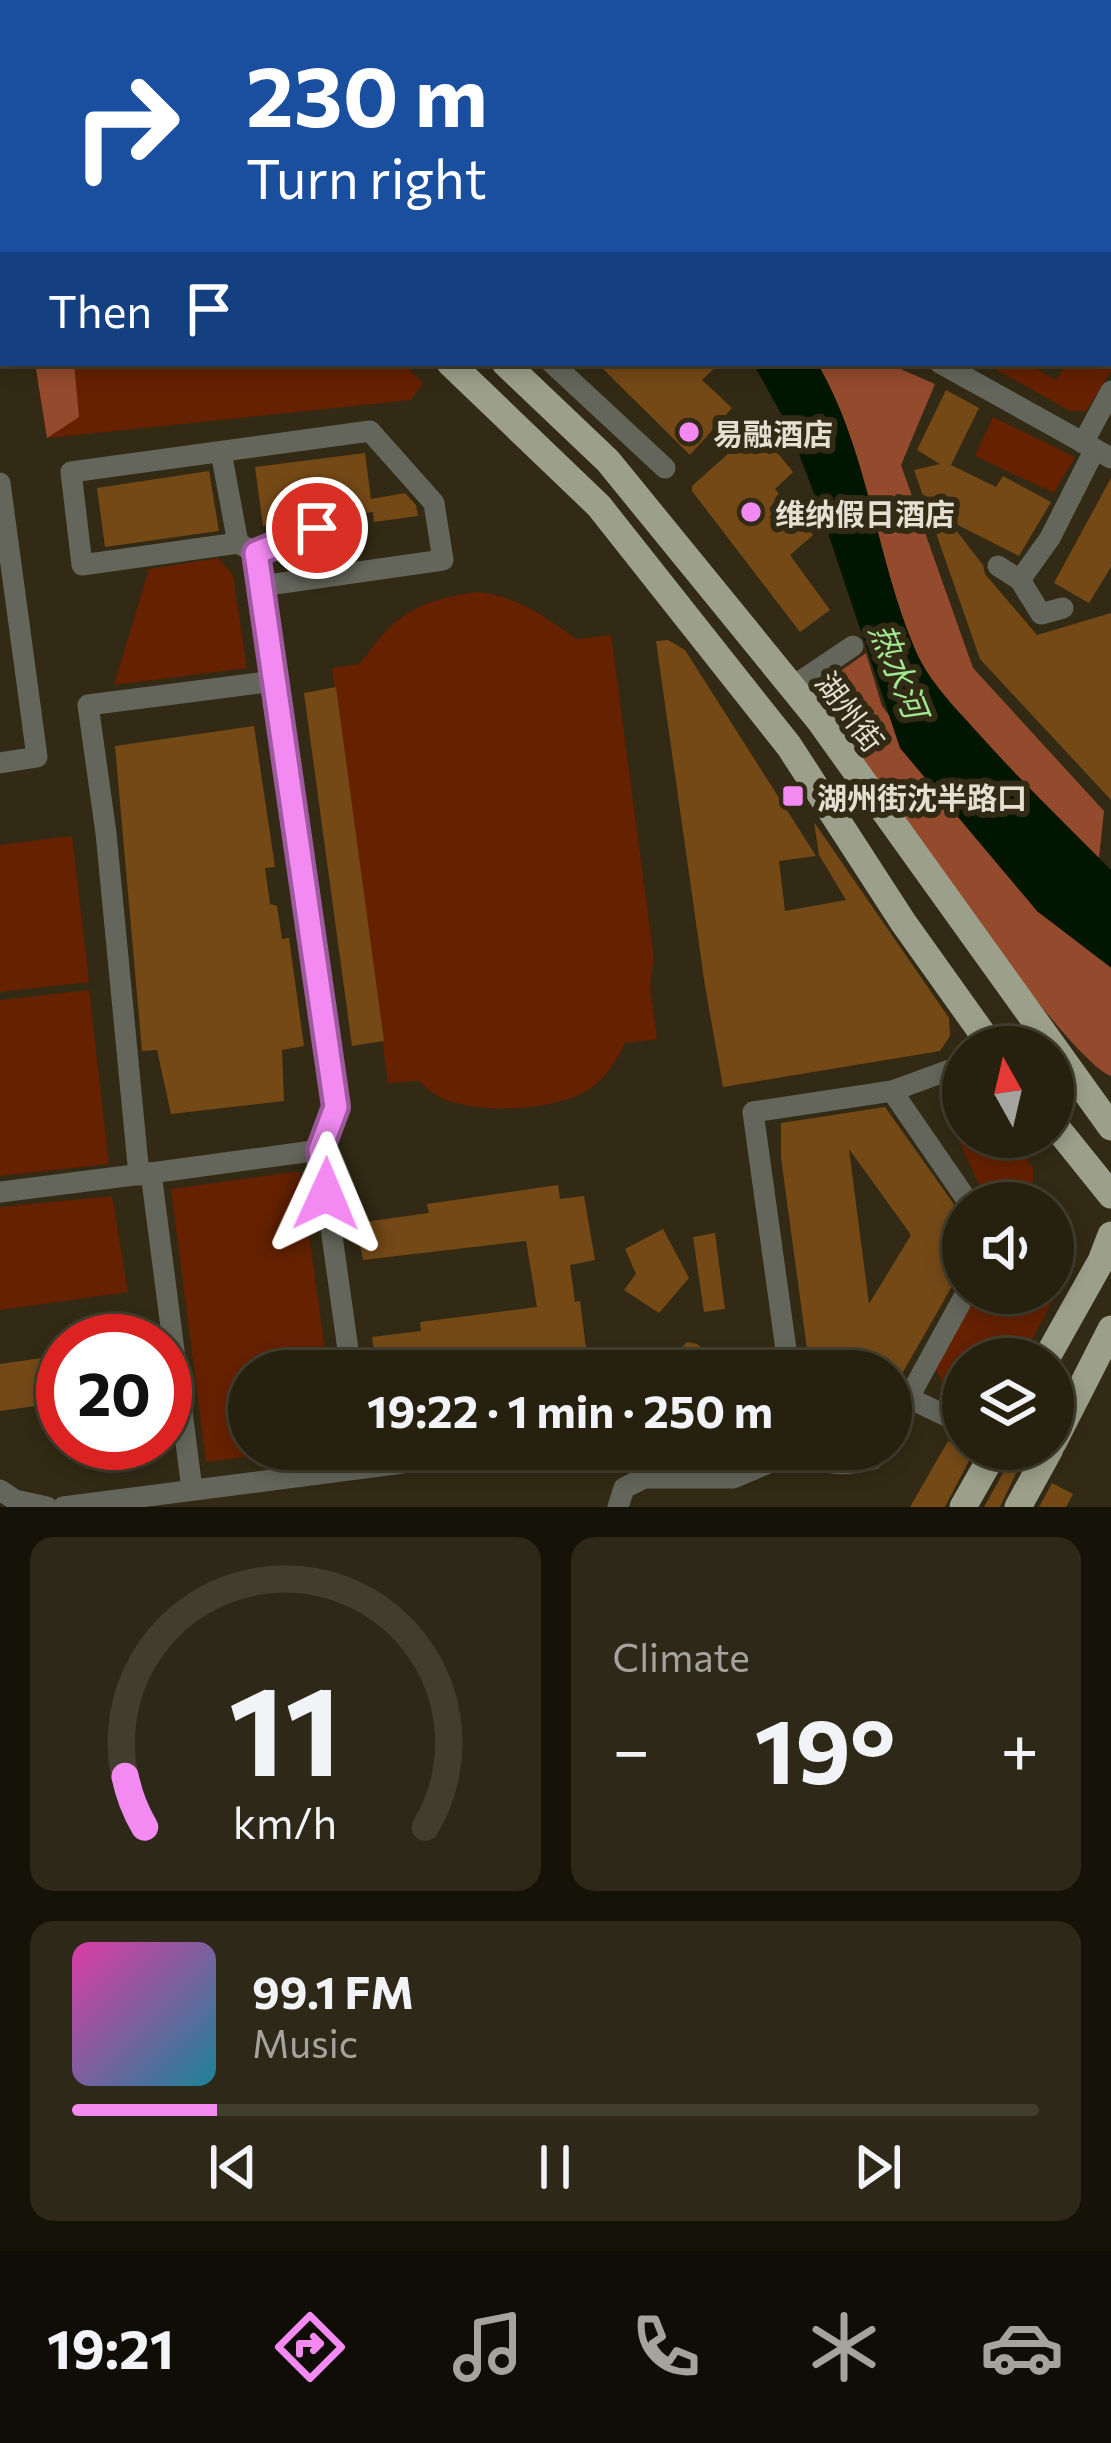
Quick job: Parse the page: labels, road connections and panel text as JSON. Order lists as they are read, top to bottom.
{
  "streets": {
    "main road": ["湖州街"]
  },
  "water": ["热水河"],
  "places": {
    "other": ["易融酒店", "维纳假日酒店"],
    "transit": ["湖州街沈半路口"]
  },
  "north": "top",
  "page": {
    "turn": ["230 m", "Turn right"],
    "then": "Then",
    "limit": "20",
    "trip": "19:22 · 1 min · 250 m",
    "tile": "Climate",
    "heat": ["−", "19°", "+"],
    "song": ["99.1 FM", "Music"],
    "tabs": "19:21",
    "gauge": ["11", "km/h"]
  }
}
